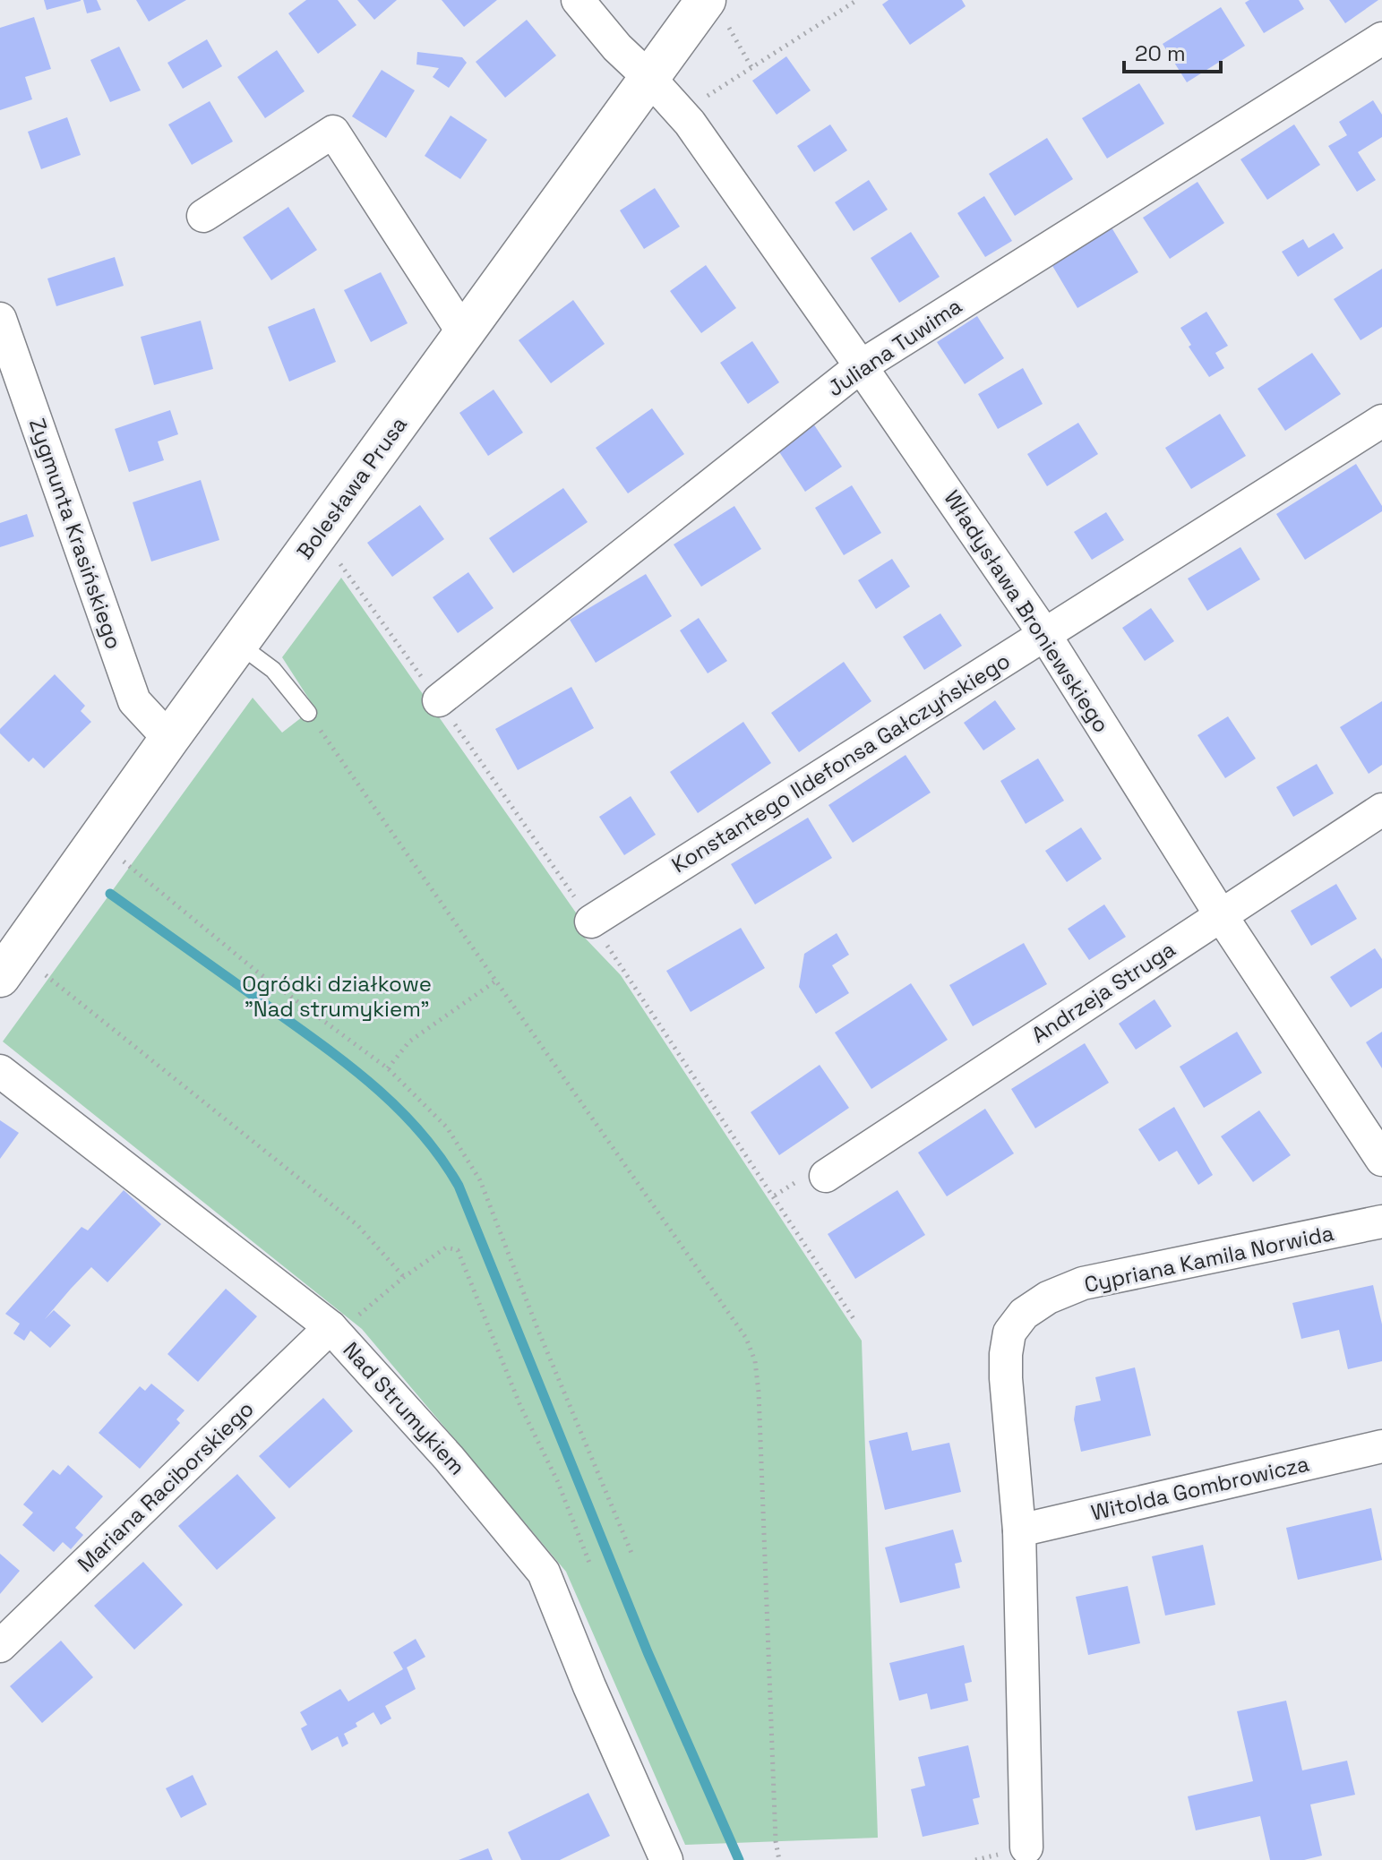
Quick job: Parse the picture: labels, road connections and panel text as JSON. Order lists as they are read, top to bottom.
{
  "streets": {
    "street": [
      "Juliana Tuwima",
      "Bolesława Prusa",
      "Zygmunta Krasińskiego",
      "Władysława Broniewskiego",
      "Konstantego Ildefonsa Gałczyńskiego",
      "Andrzeja Struga",
      "Cypriana Kamila Norwida",
      "Nad Strumykiem",
      "Mariana Raciborskiego",
      "Witolda Gombrowicza"
    ]
  },
  "crossings": [
    ["Juliana Tuwima", "Władysława Broniewskiego"],
    ["Bolesława Prusa", "Zygmunta Krasińskiego"],
    ["Bolesława Prusa", "Władysława Broniewskiego"],
    ["Władysława Broniewskiego", "Konstantego Ildefonsa Gałczyńskiego"],
    ["Władysława Broniewskiego", "Andrzeja Struga"],
    ["Cypriana Kamila Norwida", "Witolda Gombrowicza"],
    ["Nad Strumykiem", "Mariana Raciborskiego"]
  ],
  "parks": ["Ogródki działkowe \"Nad strumykiem\""],
  "scale_bar": "20 m"
}
